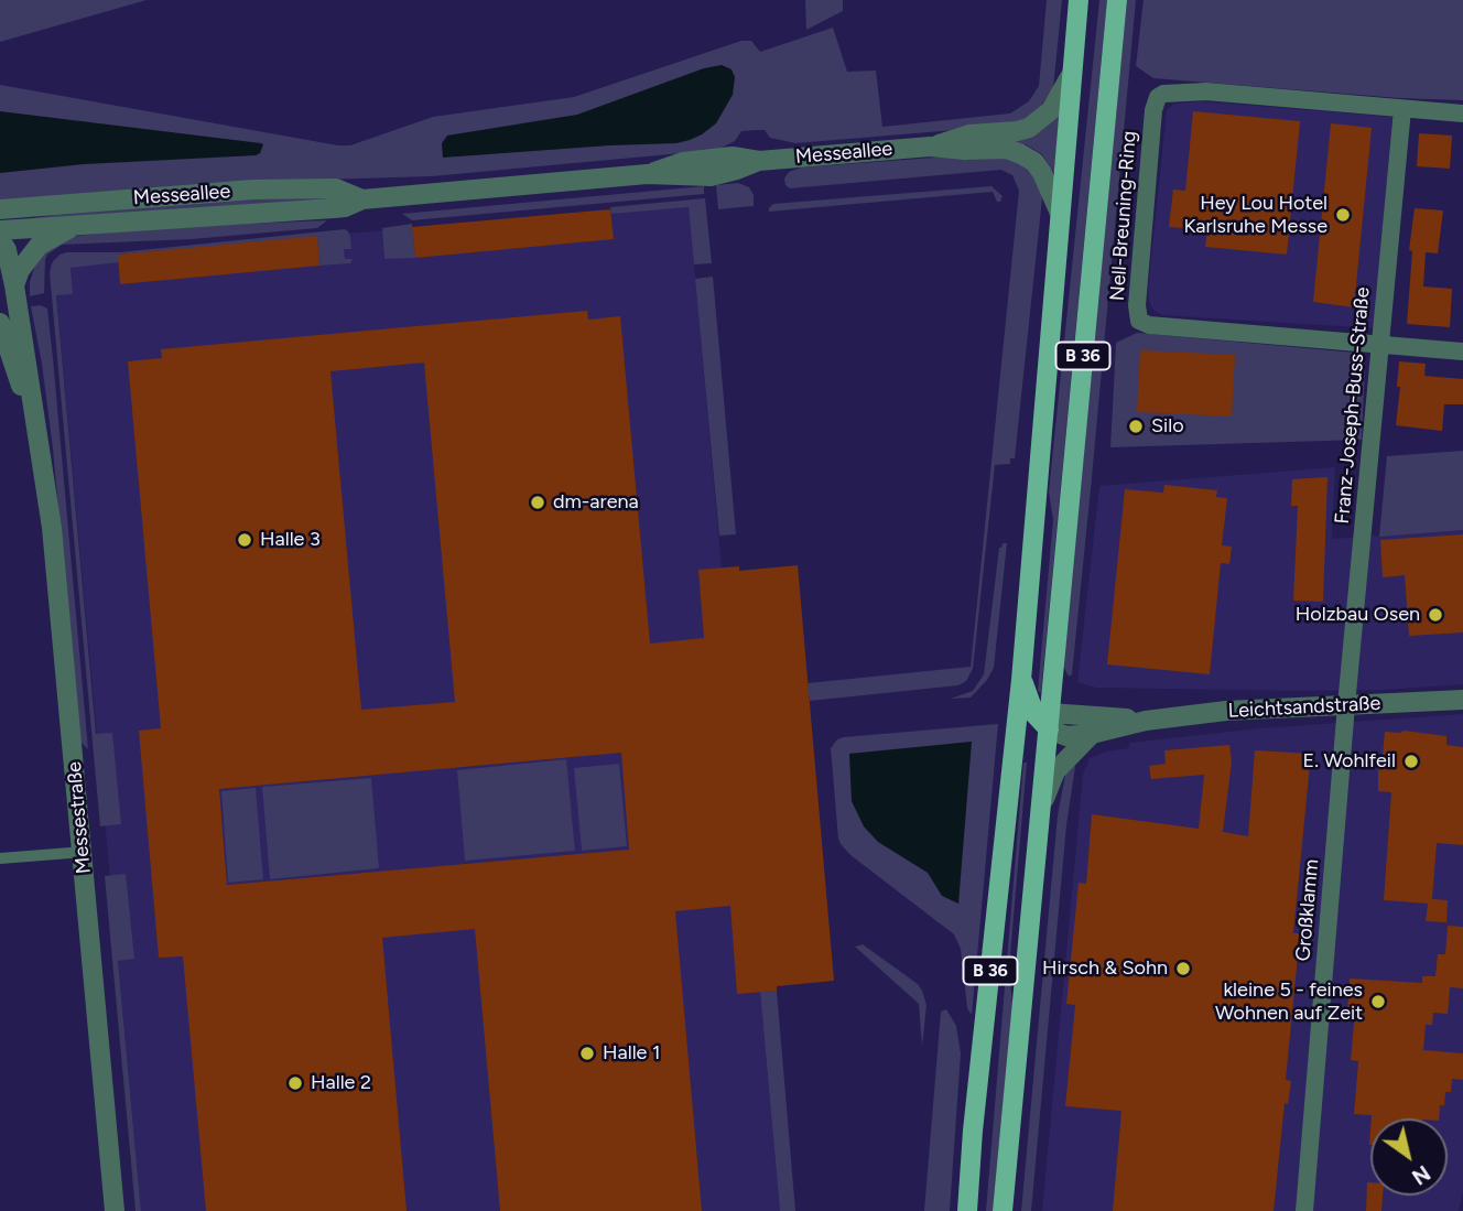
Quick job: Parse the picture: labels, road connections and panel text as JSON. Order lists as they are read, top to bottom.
{
  "streets": {
    "main road": ["B 36"],
    "street": [
      "Messeallee",
      "Nell-Breuning-Ring",
      "Franz-Joseph-Buss-Straße",
      "Leichtsandstraße",
      "Messestraße",
      "Großklamm"
    ]
  },
  "crossings": [
    ["Messeallee", "B 36"],
    ["Nell-Breuning-Ring", "Franz-Joseph-Buss-Straße"],
    ["B 36", "Leichtsandstraße"],
    ["Franz-Joseph-Buss-Straße", "Leichtsandstraße"],
    ["Franz-Joseph-Buss-Straße", "Großklamm"],
    ["Leichtsandstraße", "Großklamm"]
  ],
  "places": [
    "Hey Lou Hotel Karlsruhe Messe",
    "Silo",
    "dm-arena",
    "Halle 3",
    "Holzbau Osen",
    "E. Wohlfeil",
    "Hirsch & Sohn",
    "kleine 5 - feines Wohnen auf Zeit",
    "Halle 1",
    "Halle 2"
  ],
  "north": "bottom right"
}
